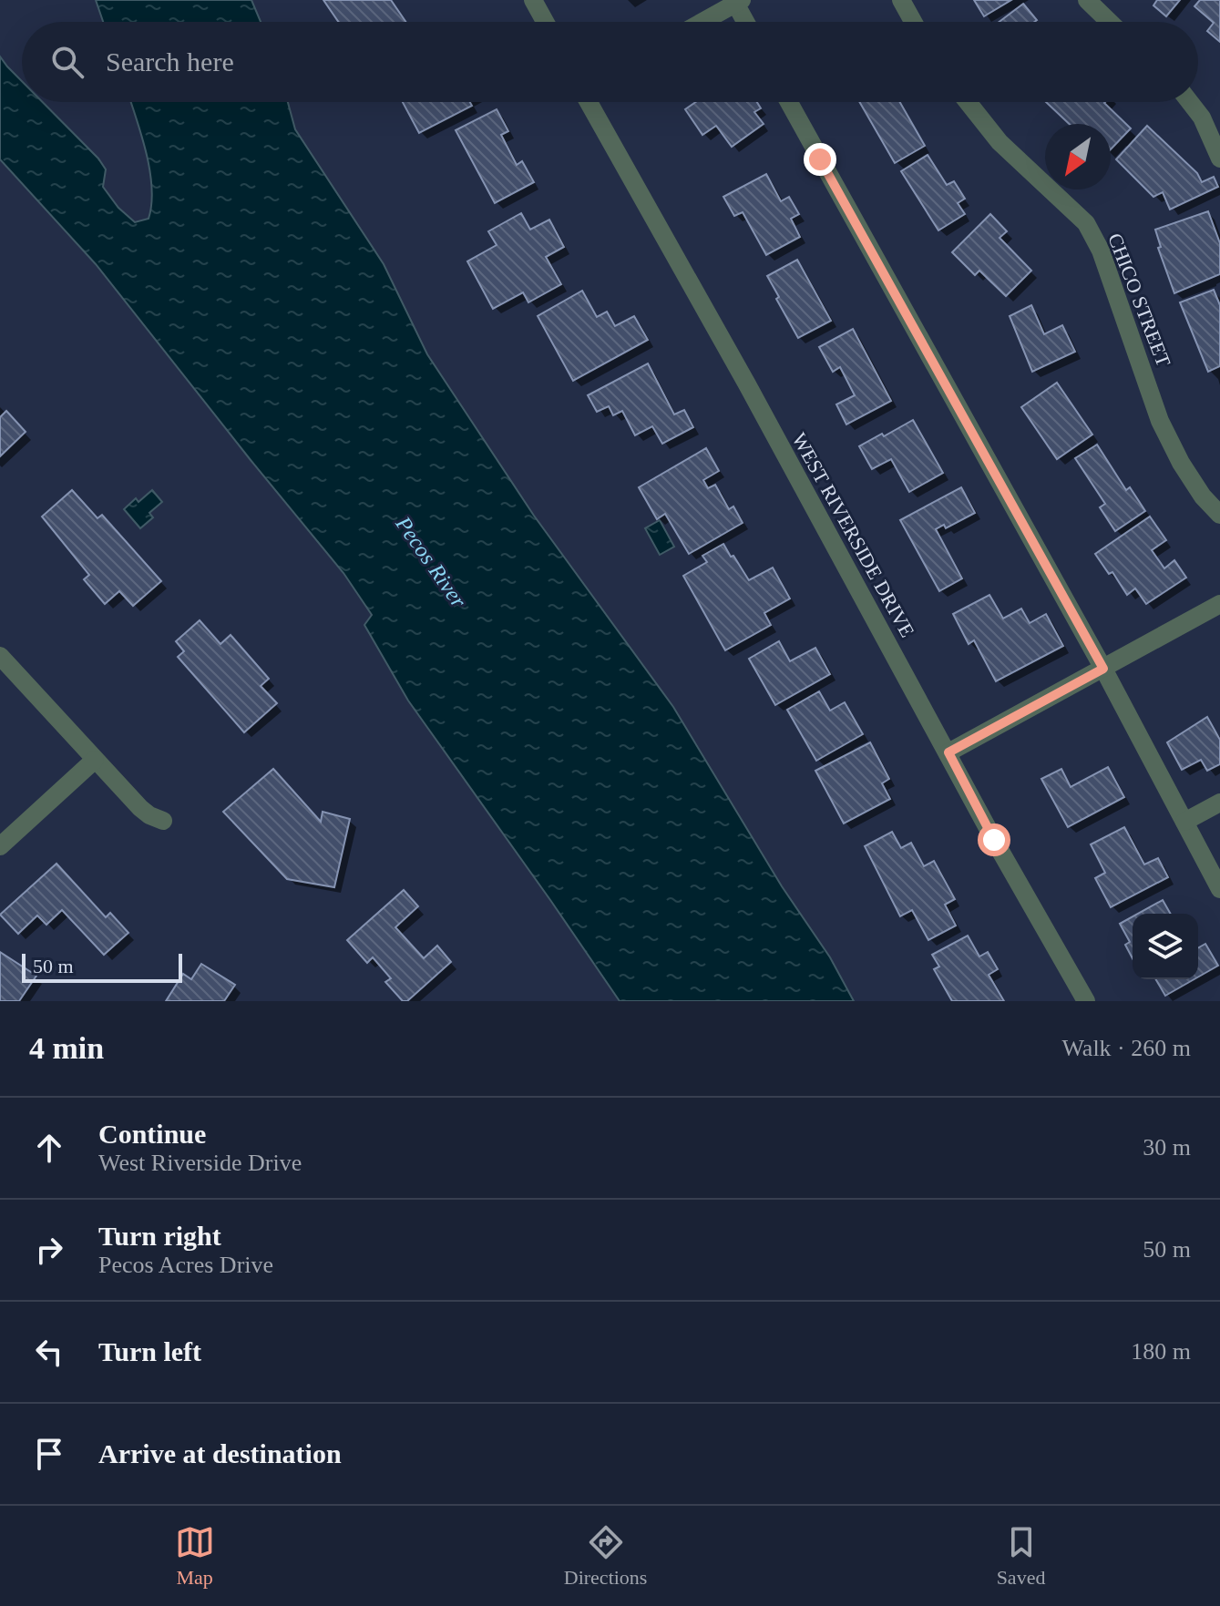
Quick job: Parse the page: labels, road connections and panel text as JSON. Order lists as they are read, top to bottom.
{
  "streets": {
    "street": ["CHICO STREET", "WEST RIVERSIDE DRIVE"]
  },
  "water": ["Pecos River"],
  "scale_bar": "50 m",
  "north": "bottom left",
  "page": {
    "search": "Search here",
    "scale": "50 m",
    "heading": ["4 min", "Walk · 260 m"],
    "list": [
      ["Continue", "West Riverside Drive", "30 m"],
      ["Turn right", "Pecos Acres Drive", "50 m"],
      ["Turn left", "180 m"],
      "Arrive at destination"
    ],
    "nav": ["Map", "Directions", "Saved"]
  }
}
